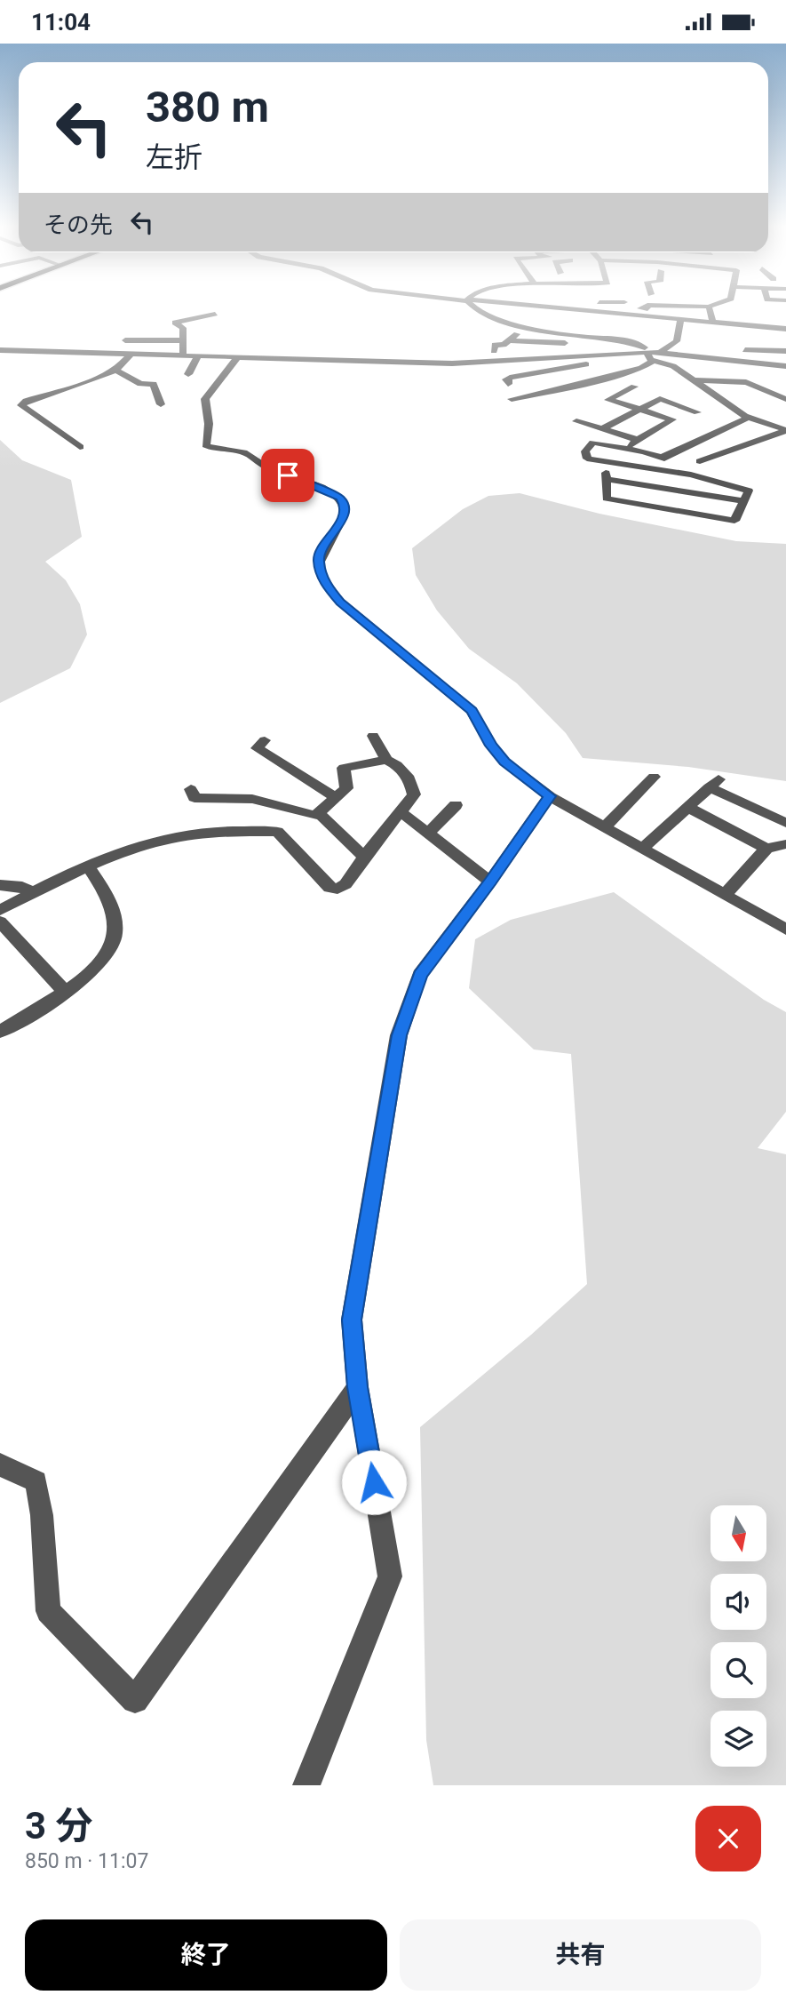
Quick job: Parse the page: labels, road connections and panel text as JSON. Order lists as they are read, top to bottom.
{
  "north": "bottom",
  "page": {
    "status": "11:04",
    "turn": ["380 m", "左折"],
    "then": "その先",
    "heading": ["3 分", "850 m · 11:07"],
    "buttons": ["終了", "共有"]
  }
}
